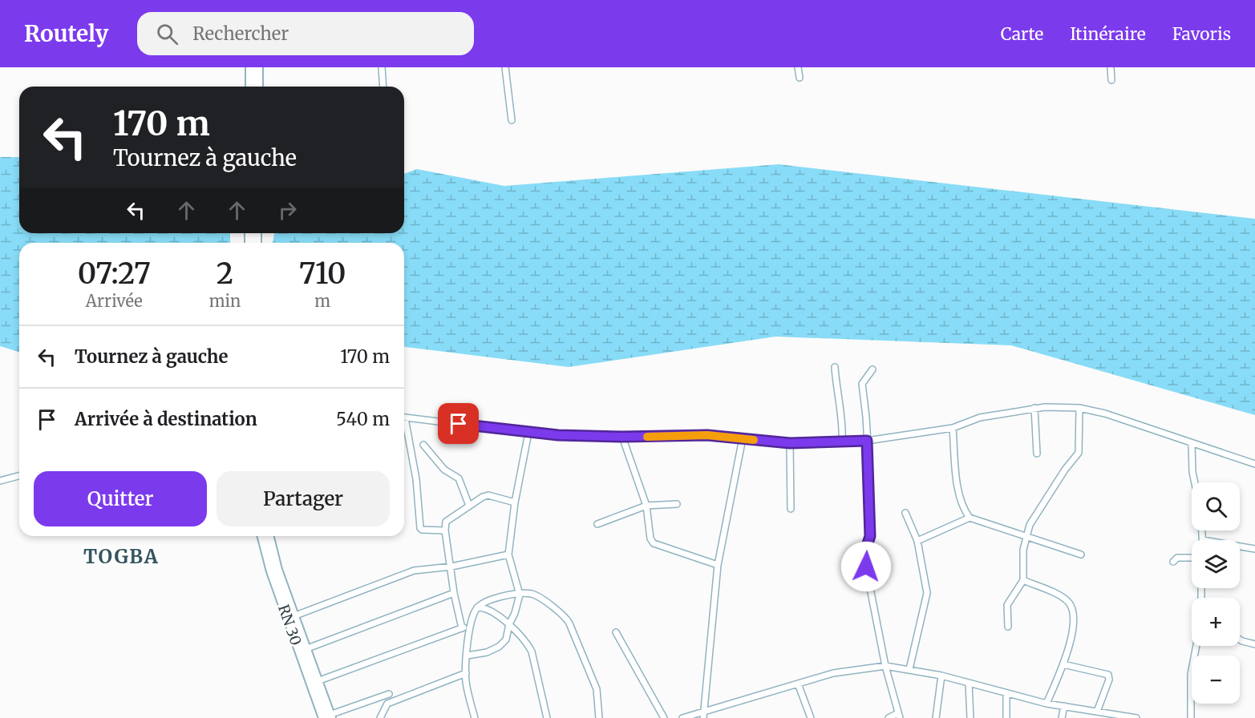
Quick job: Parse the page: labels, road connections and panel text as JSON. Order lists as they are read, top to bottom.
{
  "streets": {
    "main road": ["RN 30"]
  },
  "districts": ["TOGBA"],
  "page": {
    "header": "Routely",
    "search": "Rechercher",
    "nav": ["Carte", "Itinéraire", "Favoris"],
    "turn": ["170 m", "Tournez à gauche"],
    "eta": [
      "07:27",
      "Arrivée",
      "2",
      "min",
      "710",
      "m"
    ],
    "list": [
      {
        "name": "Tournez à gauche",
        "value": "170 m"
      },
      {
        "name": "Arrivée à destination",
        "value": "540 m"
      }
    ],
    "buttons": ["Quitter", "Partager"],
    "map_buttons": ["+", "−"]
  }
}
